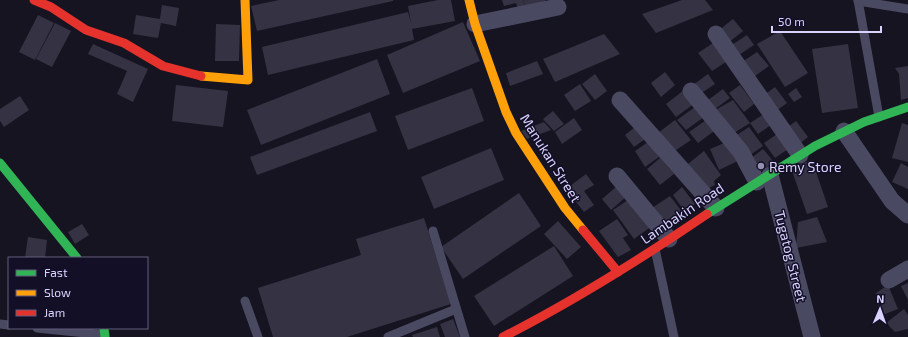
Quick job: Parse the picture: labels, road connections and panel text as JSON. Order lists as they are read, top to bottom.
{
  "streets": {
    "street": ["Manukan Street", "Lambakin Road", "Tugatog Street"]
  },
  "crossings": [
    ["Manukan Street", "Lambakin Road"],
    ["Lambakin Road", "Tugatog Street"]
  ],
  "places": ["Remy Store"],
  "legend": ["Fast", "Slow", "Jam"],
  "scale_bar": "50 m",
  "north": "top"
}
